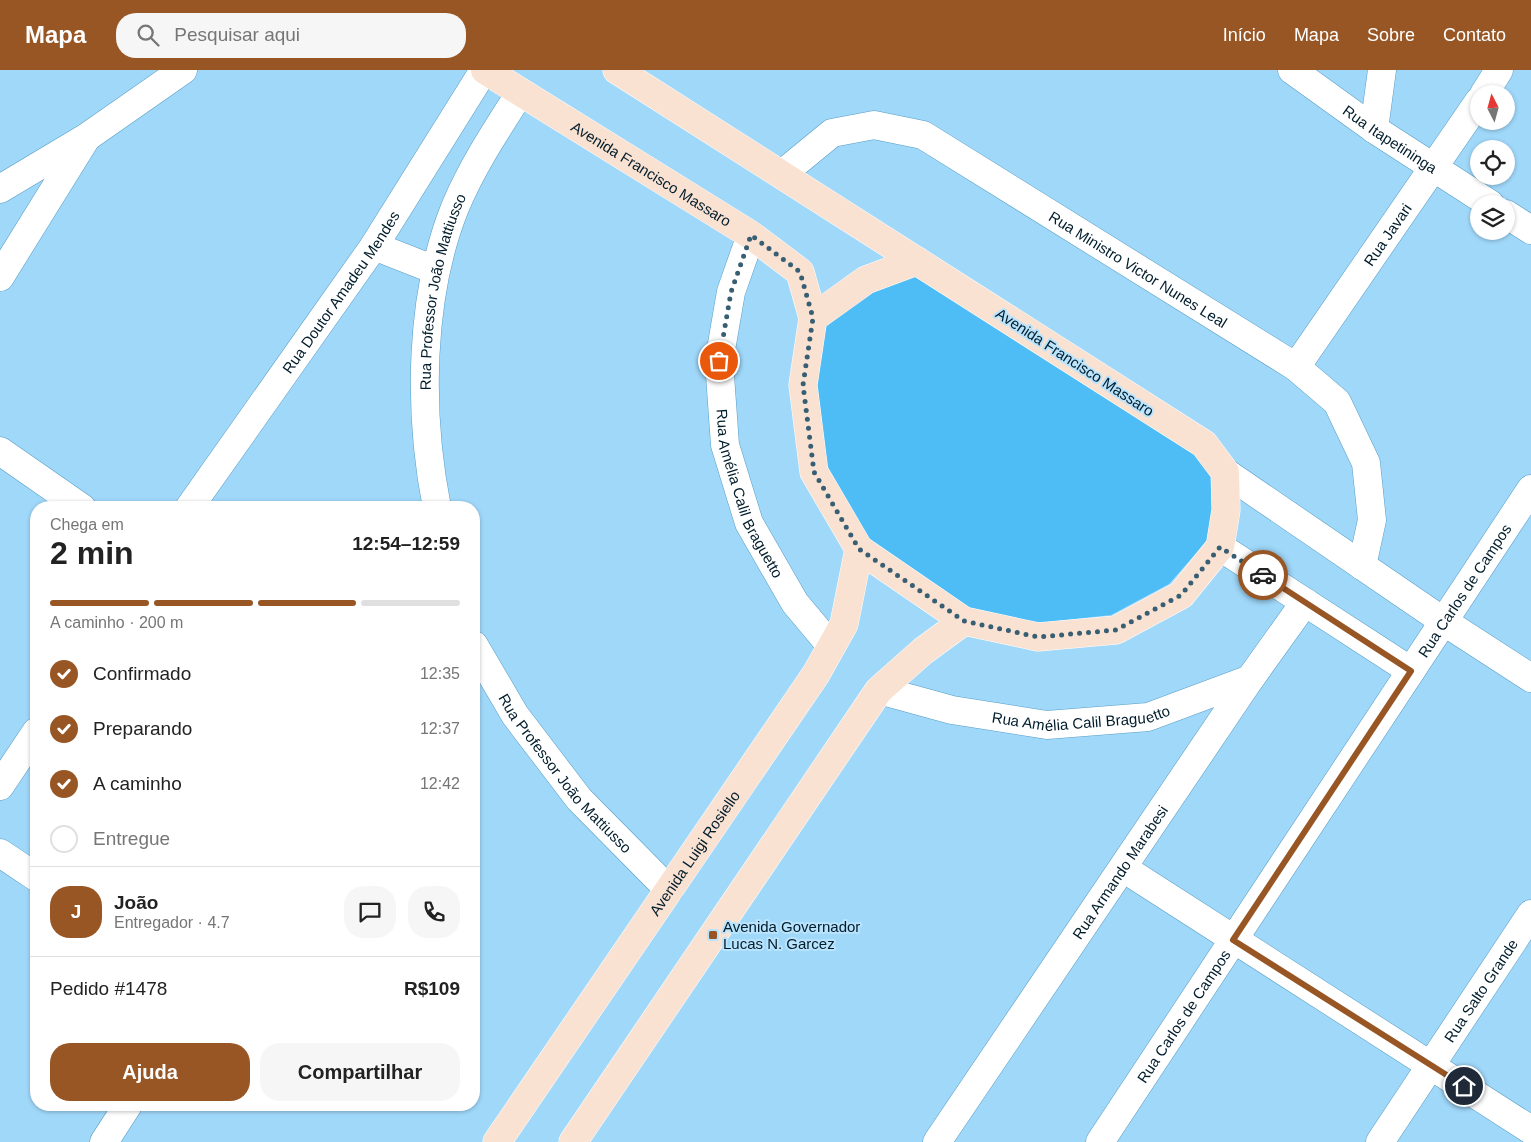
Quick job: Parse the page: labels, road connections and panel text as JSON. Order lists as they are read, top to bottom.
{
  "streets": {
    "main road": ["Avenida Francisco Massaro", "Avenida Luigi Rosiello"],
    "street": [
      "Rua Itapetininga",
      "Rua Javari",
      "Rua Ministro Victor Nunes Leal",
      "Rua Doutor Amadeu Mendes",
      "Rua Professor João Mattiusso",
      "Rua Amélia Calil Braguetto",
      "Rua Carlos de Campos",
      "Rua Armando Marabesi",
      "Rua Salto Grande"
    ]
  },
  "crossings": [
    ["Rua Itapetininga", "Rua Javari"],
    ["Avenida Francisco Massaro", "Rua Ministro Victor Nunes Leal"],
    ["Avenida Francisco Massaro", "Rua Doutor Amadeu Mendes"],
    ["Avenida Francisco Massaro", "Rua Professor João Mattiusso"],
    ["Avenida Francisco Massaro", "Rua Amélia Calil Braguetto"],
    ["Avenida Francisco Massaro", "Rua Carlos de Campos"],
    ["Avenida Francisco Massaro", "Avenida Luigi Rosiello"],
    ["Rua Javari", "Rua Ministro Victor Nunes Leal"],
    ["Rua Professor João Mattiusso", "Avenida Luigi Rosiello"],
    ["Rua Amélia Calil Braguetto", "Avenida Luigi Rosiello"],
    ["Rua Amélia Calil Braguetto", "Rua Armando Marabesi"]
  ],
  "places": {
    "transit": ["Avenida Governador Lucas N. Garcez"]
  },
  "north": "top",
  "page": {
    "header": "Mapa",
    "search": "Pesquisar aqui",
    "nav": [
      "Início",
      "Mapa",
      "Sobre",
      "Contato"
    ],
    "heading": ["2 min", "Chega em", "12:54–12:59"],
    "panel": [
      "João",
      "Entregador · 4.7",
      "Pedido #1478",
      "R$109"
    ],
    "bar": "A caminho · 200 m",
    "list": [
      ["Confirmado", "12:35"],
      ["Preparando", "12:37"],
      ["A caminho", "12:42"],
      "Entregue"
    ],
    "round": "J",
    "buttons": ["Ajuda", "Compartilhar"]
  }
}
